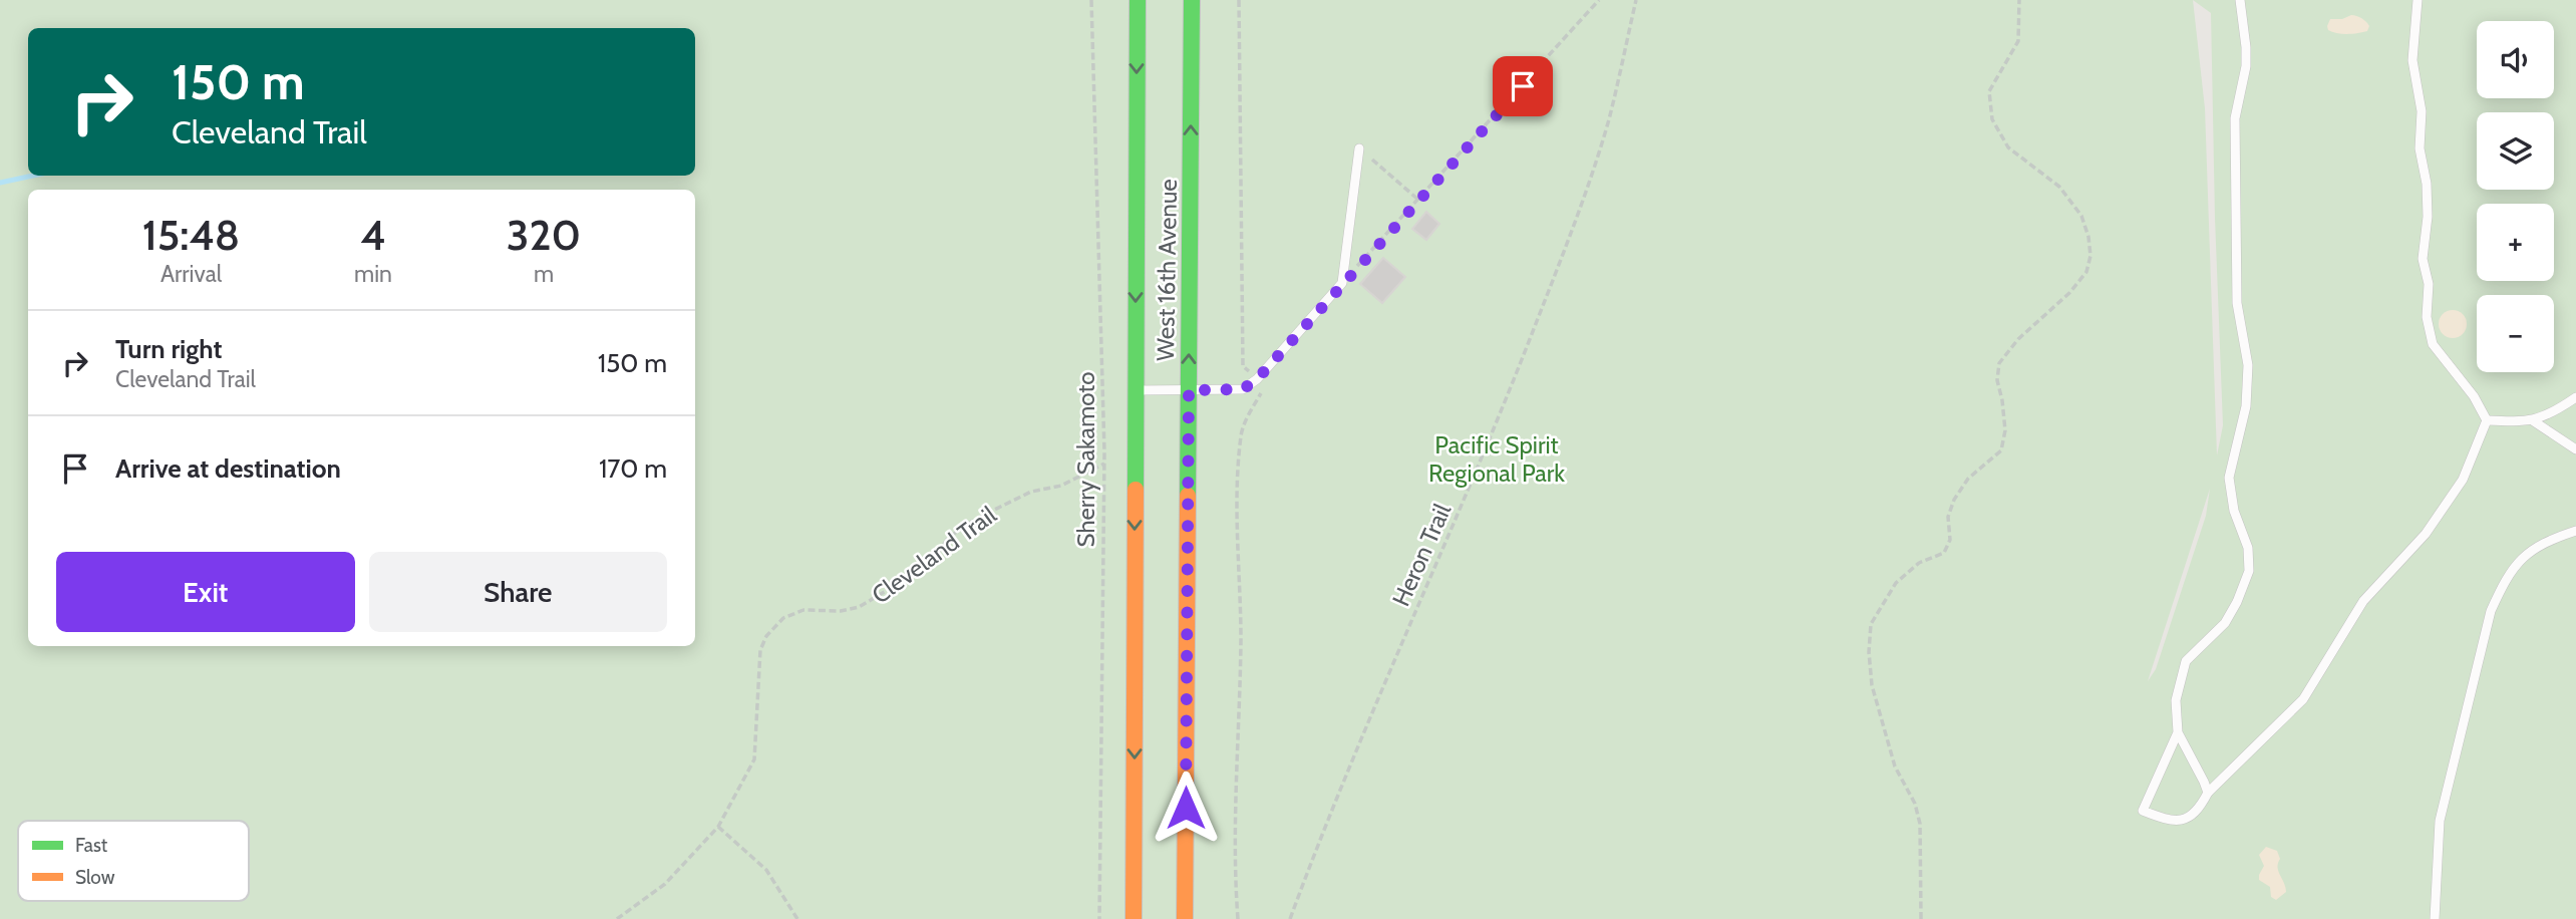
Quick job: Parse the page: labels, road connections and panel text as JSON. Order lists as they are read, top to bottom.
{
  "streets": {
    "main road": ["West 16th Avenue"],
    "path": ["Sherry Sakamoto", "Cleveland Trail", "Heron Trail"]
  },
  "crossings": [
    ["Sherry Sakamoto", "Cleveland Trail"]
  ],
  "parks": ["Pacific Spirit Regional Park"],
  "legend": ["Fast", "Slow"],
  "page": {
    "map_buttons": ["+", "−"],
    "turn": ["150 m", "Cleveland Trail"],
    "eta": [
      "15:48",
      "Arrival",
      "4",
      "min",
      "320",
      "m"
    ],
    "list": [
      {
        "name": "Turn right",
        "note": "Cleveland Trail",
        "value": "150 m"
      },
      {
        "name": "Arrive at destination",
        "value": "170 m"
      }
    ],
    "buttons": ["Exit", "Share"]
  }
}
